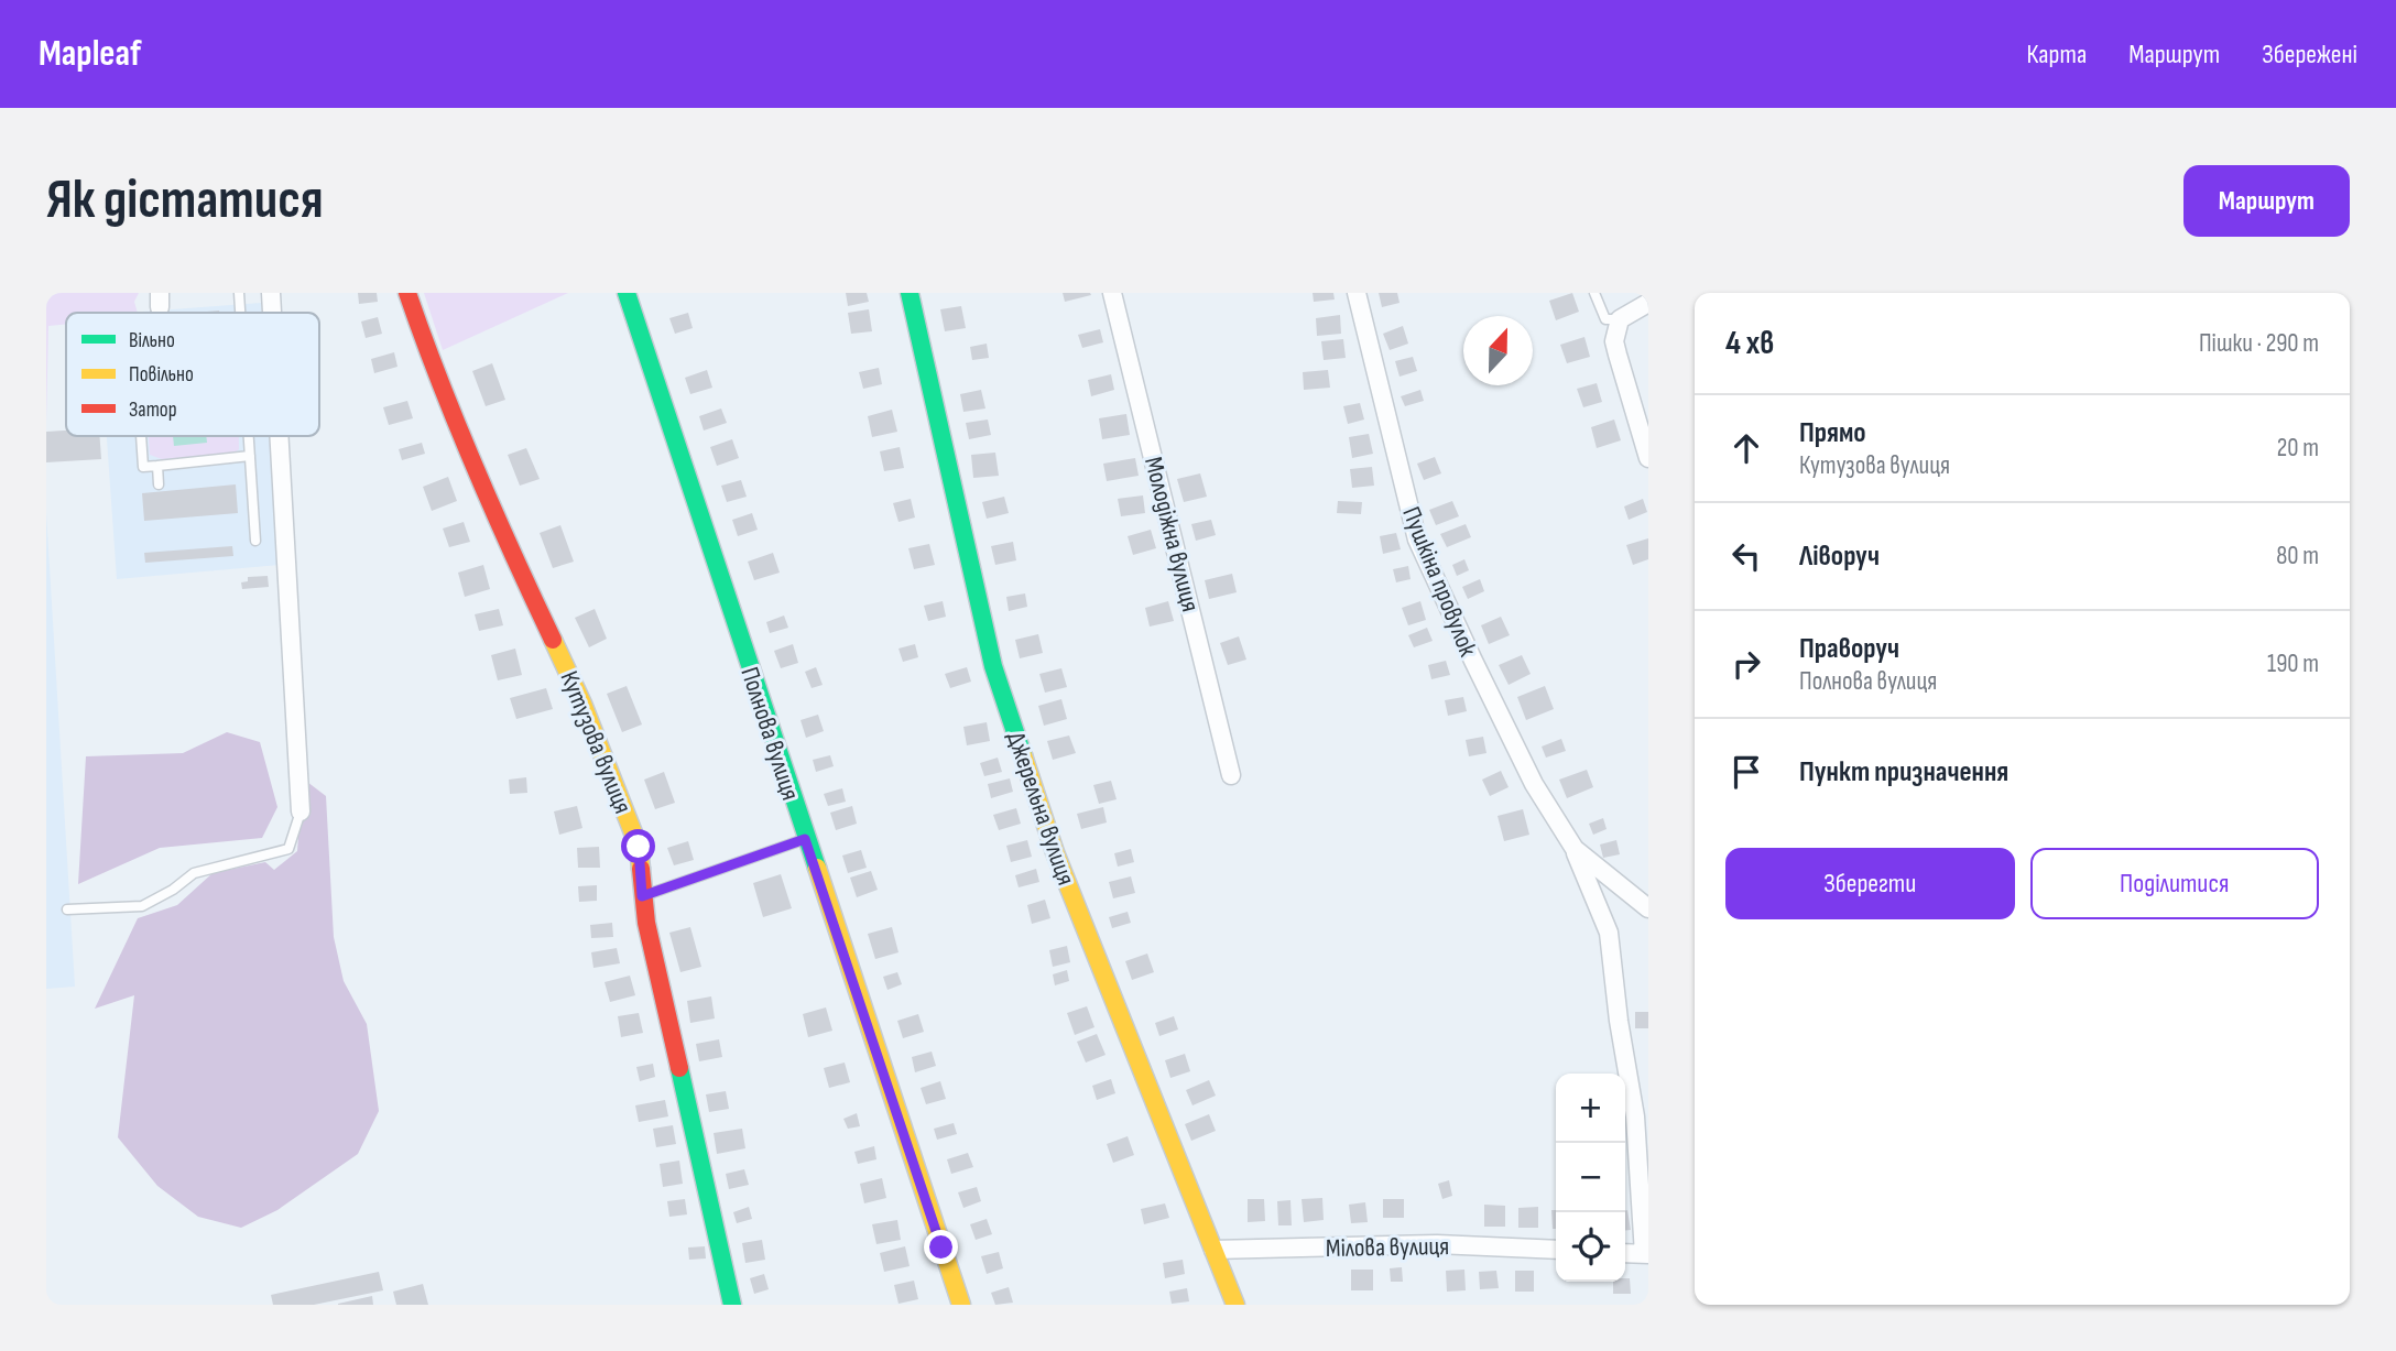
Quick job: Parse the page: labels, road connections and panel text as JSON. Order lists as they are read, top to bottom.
{
  "streets": {
    "street": [
      "Молодіжна вулиця",
      "Пушкіна провулок",
      "Полнова вулиця",
      "Кутузова вулиця",
      "Джерельна вулиця",
      "Мілова вулиця"
    ]
  },
  "crossings": [
    ["Джерельна вулиця", "Мілова вулиця"]
  ],
  "legend": ["Вільно", "Повільно", "Затор"],
  "north": "top",
  "page": {
    "header": "Mapleaf",
    "nav": ["Карта", "Маршрут", "Збережені"],
    "buttons": [
      "Маршрут",
      ["Зберегти", "Поділитися"]
    ],
    "title": "Як дістатися",
    "heading": ["4 хв", "Пішки · 290 m"],
    "list": [
      ["Прямо", "Кутузова вулиця", "20 m"],
      ["Ліворуч", "80 m"],
      ["Праворуч", "Полнова вулиця", "190 m"],
      "Пункт призначення"
    ],
    "map_buttons": ["+", "−"]
  }
}
